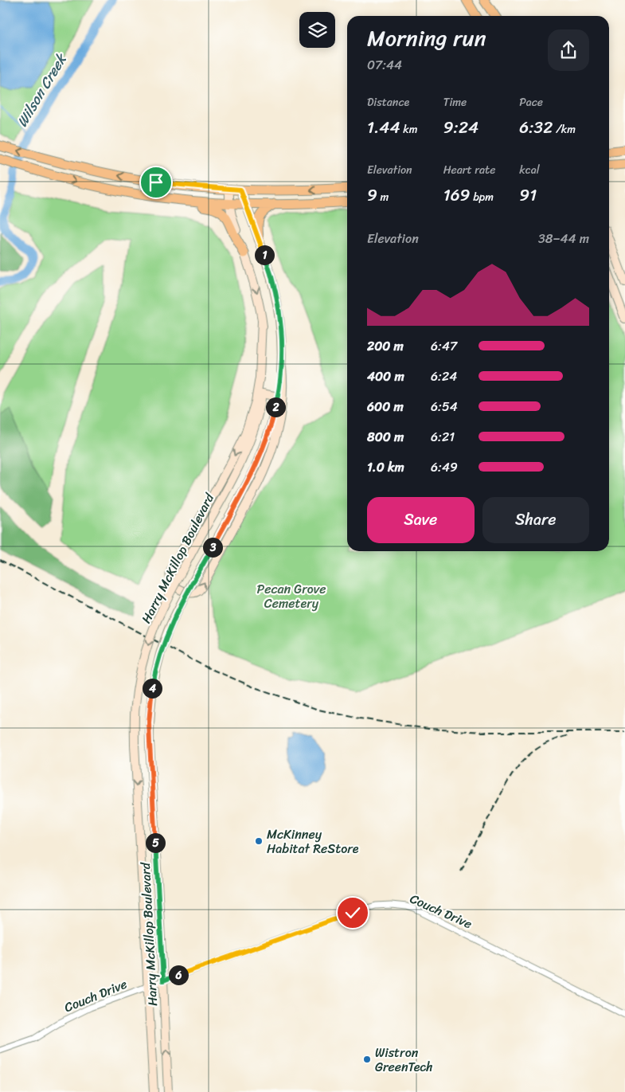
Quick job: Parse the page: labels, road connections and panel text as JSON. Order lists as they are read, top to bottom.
{
  "streets": {
    "main road": ["Harry McKillop Boulevard"],
    "street": ["Couch Drive"]
  },
  "crossings": [
    ["Harry McKillop Boulevard", "Couch Drive"]
  ],
  "water": ["Wilson Creek"],
  "parks": ["Pecan Grove Cemetery"],
  "places": ["McKinney Habitat ReStore", "Wistron GreenTech"],
  "page": {
    "heading": ["Morning run", "07:44"],
    "stats": [
      ["Distance", "1.44 km"],
      ["Time", "9:24"],
      ["Pace", "6:32 /km"],
      ["Elevation", "9 m"],
      ["Heart rate", "169 bpm"],
      ["kcal", "91"]
    ],
    "chart": ["Elevation", "38–44 m"],
    "pins": [
      "1",
      "2",
      "3",
      "4",
      "5",
      "6"
    ],
    "list": [
      {
        "name": "200 m",
        "note": "6:47"
      },
      {
        "name": "400 m",
        "note": "6:24"
      },
      {
        "name": "600 m",
        "note": "6:54"
      },
      {
        "name": "800 m",
        "note": "6:21"
      },
      {
        "name": "1.0 km",
        "note": "6:49"
      }
    ],
    "buttons": ["Save", "Share"]
  }
}
